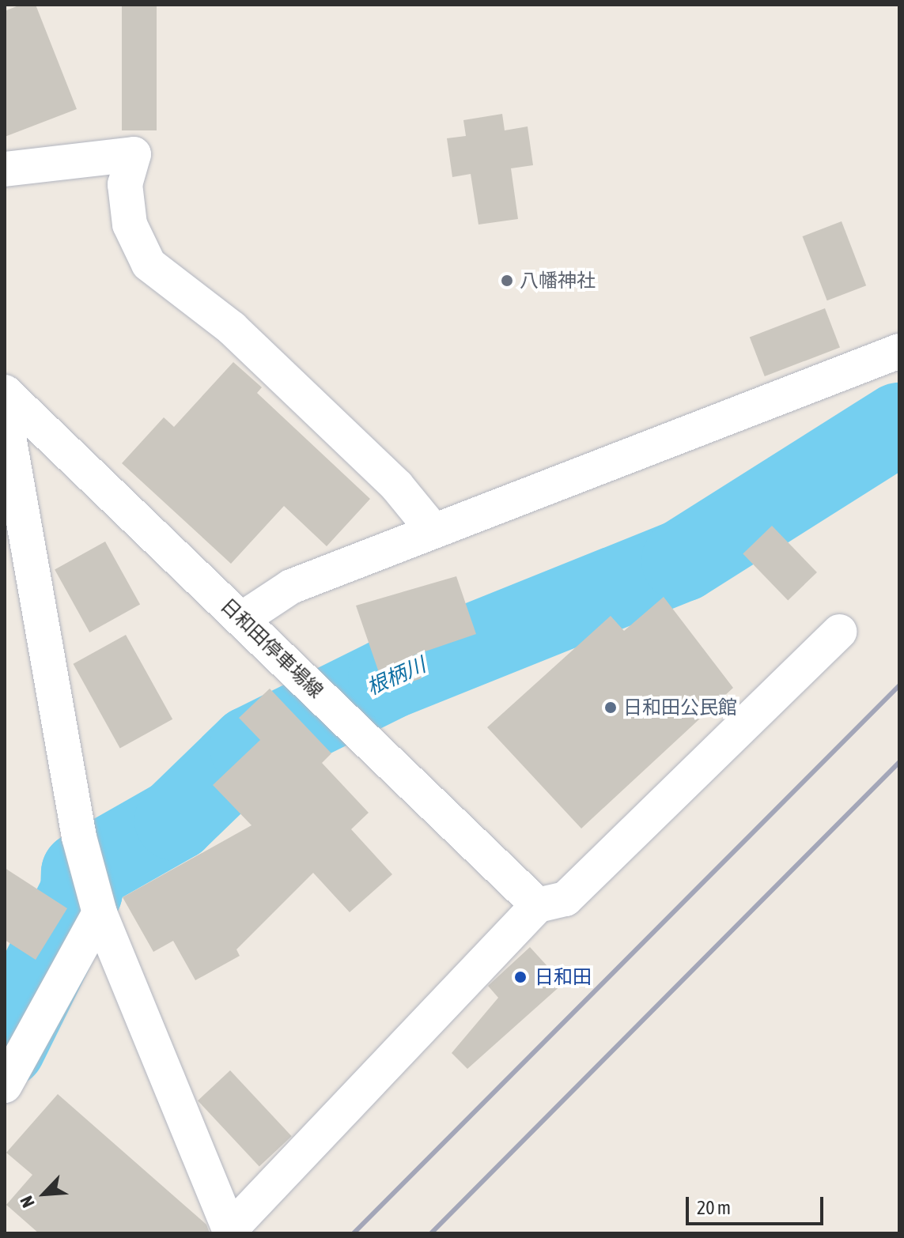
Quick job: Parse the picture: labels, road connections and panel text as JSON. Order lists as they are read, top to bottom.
{
  "streets": {
    "street": ["日和田停車場線"]
  },
  "water": ["根柄川"],
  "places": ["八幡神社", "日和田公民館", "日和田"],
  "scale_bar": "20 m",
  "north": "bottom left"
}
